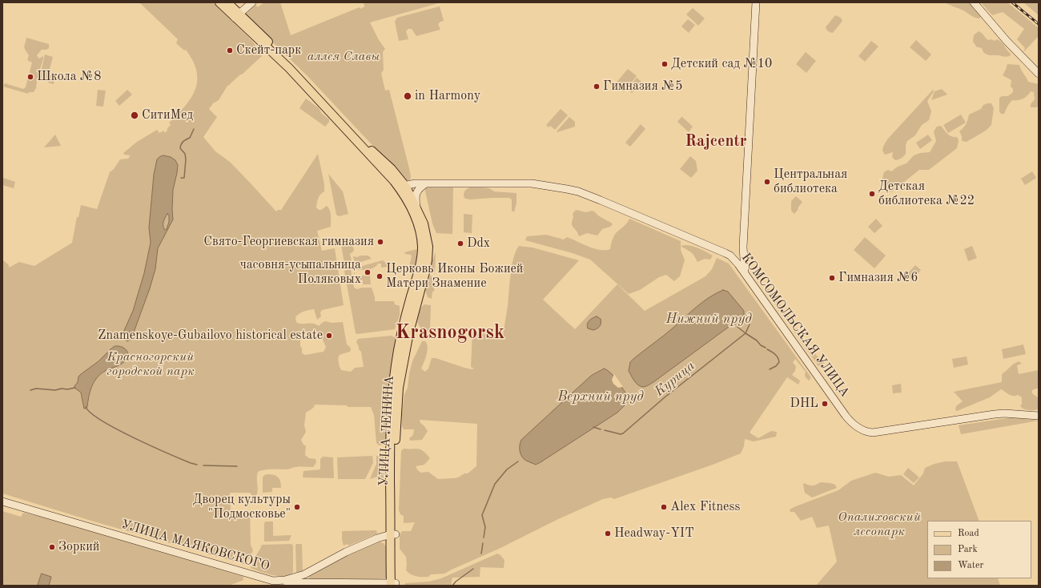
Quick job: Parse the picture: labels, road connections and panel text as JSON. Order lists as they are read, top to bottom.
{
  "streets": {
    "main road": ["УЛИЦА ЛЕНИНА"],
    "street": ["КОМСОМОЛЬСКАЯ УЛИЦА", "УЛИЦА МАЯКОВСКОГО"]
  },
  "crossings": [
    ["УЛИЦА ЛЕНИНА", "УЛИЦА МАЯКОВСКОГО"]
  ],
  "districts": ["Rajcentr", "Krasnogorsk"],
  "water": ["Нижний пруд", "Курица", "Верхний пруд"],
  "parks": ["аллея Славы", "Красногорский городской парк", "Опалиховский лесопарк"],
  "places": [
    "Скейт-парк",
    "Детский сад №10",
    "Школа №8",
    "Гимназия №5",
    "in Harmony",
    "СитиМед",
    "Центральная библиотека",
    "Детская библиотека №22",
    "Свято-Георгиевская гимназия",
    "Ddx",
    "часовня-усыпальница Поляковых",
    "Церковь Иконы Божией Матери Знамение",
    "Гимназия №6",
    "Znamenskoye-Gubailovo historical estate",
    "DHL",
    "Дворец культуры \"Подмосковье\"",
    "Alex Fitness",
    "Headway-YIT",
    "Зоркий"
  ],
  "legend": ["Road", "Park", "Water"]
}
